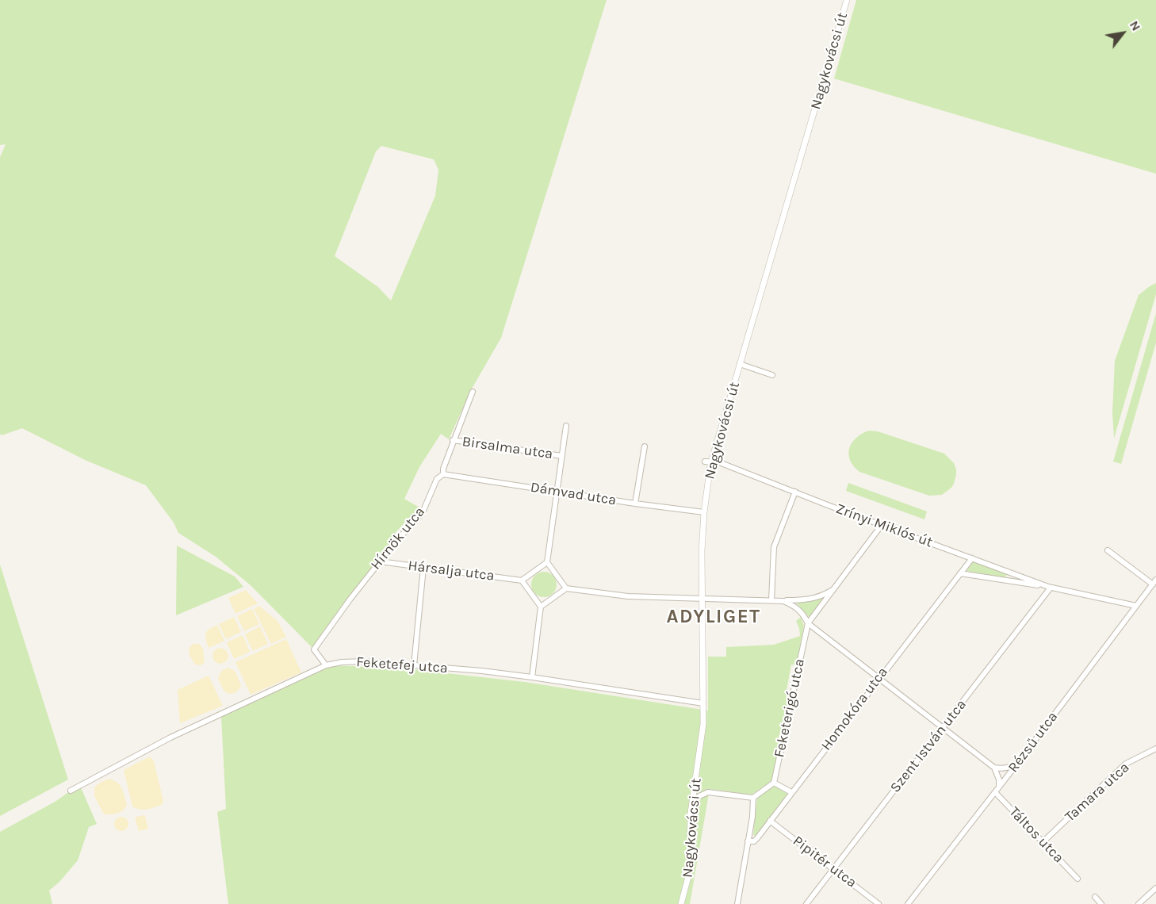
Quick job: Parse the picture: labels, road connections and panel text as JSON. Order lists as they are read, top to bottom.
{
  "streets": {
    "street": [
      "Nagykovácsi út",
      "Birsalma utca",
      "Dámvad utca",
      "Zrínyi Miklós út",
      "Hírnök utca",
      "Hársalja utca",
      "Feketefej utca",
      "Feketerigó utca",
      "Homokóra utca",
      "Rézsű utca",
      "Szent István utca",
      "Tamara utca",
      "Táltos utca",
      "Pipitér utca"
    ]
  },
  "crossings": [
    ["Nagykovácsi út", "Dámvad utca"],
    ["Nagykovácsi út", "Zrínyi Miklós út"],
    ["Nagykovácsi út", "Feketefej utca"],
    ["Birsalma utca", "Hírnök utca"],
    ["Dámvad utca", "Hírnök utca"],
    ["Zrínyi Miklós út", "Feketerigó utca"],
    ["Zrínyi Miklós út", "Homokóra utca"],
    ["Zrínyi Miklós út", "Rézsű utca"],
    ["Zrínyi Miklós út", "Szent István utca"],
    ["Hírnök utca", "Hársalja utca"],
    ["Hírnök utca", "Feketefej utca"],
    ["Homokóra utca", "Pipitér utca"],
    ["Rézsű utca", "Táltos utca"],
    ["Szent István utca", "Pipitér utca"],
    ["Tamara utca", "Táltos utca"]
  ],
  "districts": ["ADYLIGET"],
  "north": "top right"
}
